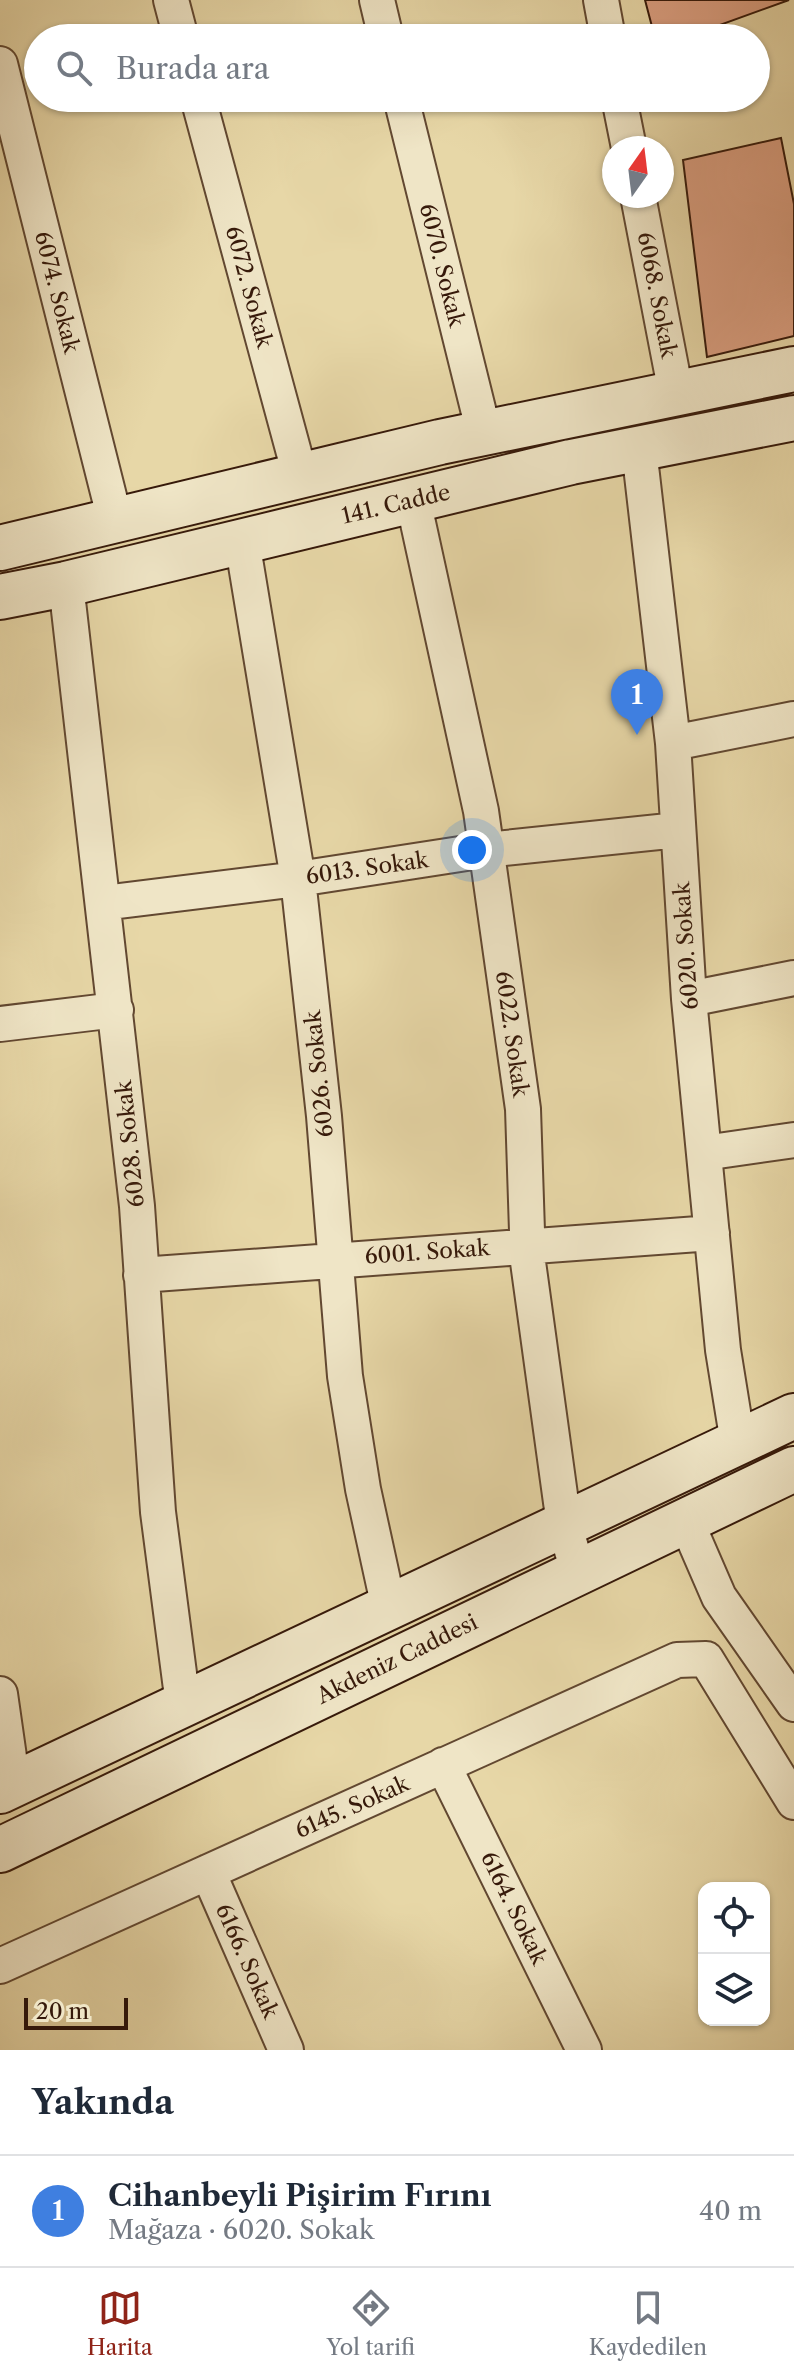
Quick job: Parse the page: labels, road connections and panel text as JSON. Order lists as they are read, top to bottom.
{
  "streets": {
    "street": [
      "6070. Sokak",
      "6072. Sokak",
      "6074. Sokak",
      "6068. Sokak",
      "141. Cadde",
      "6013. Sokak",
      "6020. Sokak",
      "6022. Sokak",
      "6026. Sokak",
      "6028. Sokak",
      "6001. Sokak",
      "Akdeniz Caddesi",
      "6145. Sokak",
      "6164. Sokak",
      "6166. Sokak"
    ]
  },
  "crossings": [
    ["141. Cadde", "6020. Sokak"],
    ["141. Cadde", "6022. Sokak"],
    ["141. Cadde", "6026. Sokak"],
    ["141. Cadde", "6028. Sokak"],
    ["6013. Sokak", "6020. Sokak"],
    ["6013. Sokak", "6022. Sokak"],
    ["6013. Sokak", "6026. Sokak"],
    ["6013. Sokak", "6028. Sokak"],
    ["6020. Sokak", "6001. Sokak"],
    ["6022. Sokak", "6001. Sokak"],
    ["6022. Sokak", "Akdeniz Caddesi"],
    ["6026. Sokak", "6001. Sokak"],
    ["6028. Sokak", "6001. Sokak"],
    ["6145. Sokak", "6164. Sokak"],
    ["6145. Sokak", "6166. Sokak"]
  ],
  "scale_bar": "20 m",
  "north": "top",
  "page": {
    "search": "Burada ara",
    "pins": "1",
    "scale": "20 m",
    "heading": "Yakında",
    "list": [
      {
        "mark": "1",
        "name": "Cihanbeyli Pişirim Fırını",
        "note": "Mağaza · 6020. Sokak",
        "value": "40 m"
      }
    ],
    "nav": ["Harita", "Yol tarifi", "Kaydedilen"]
  }
}
